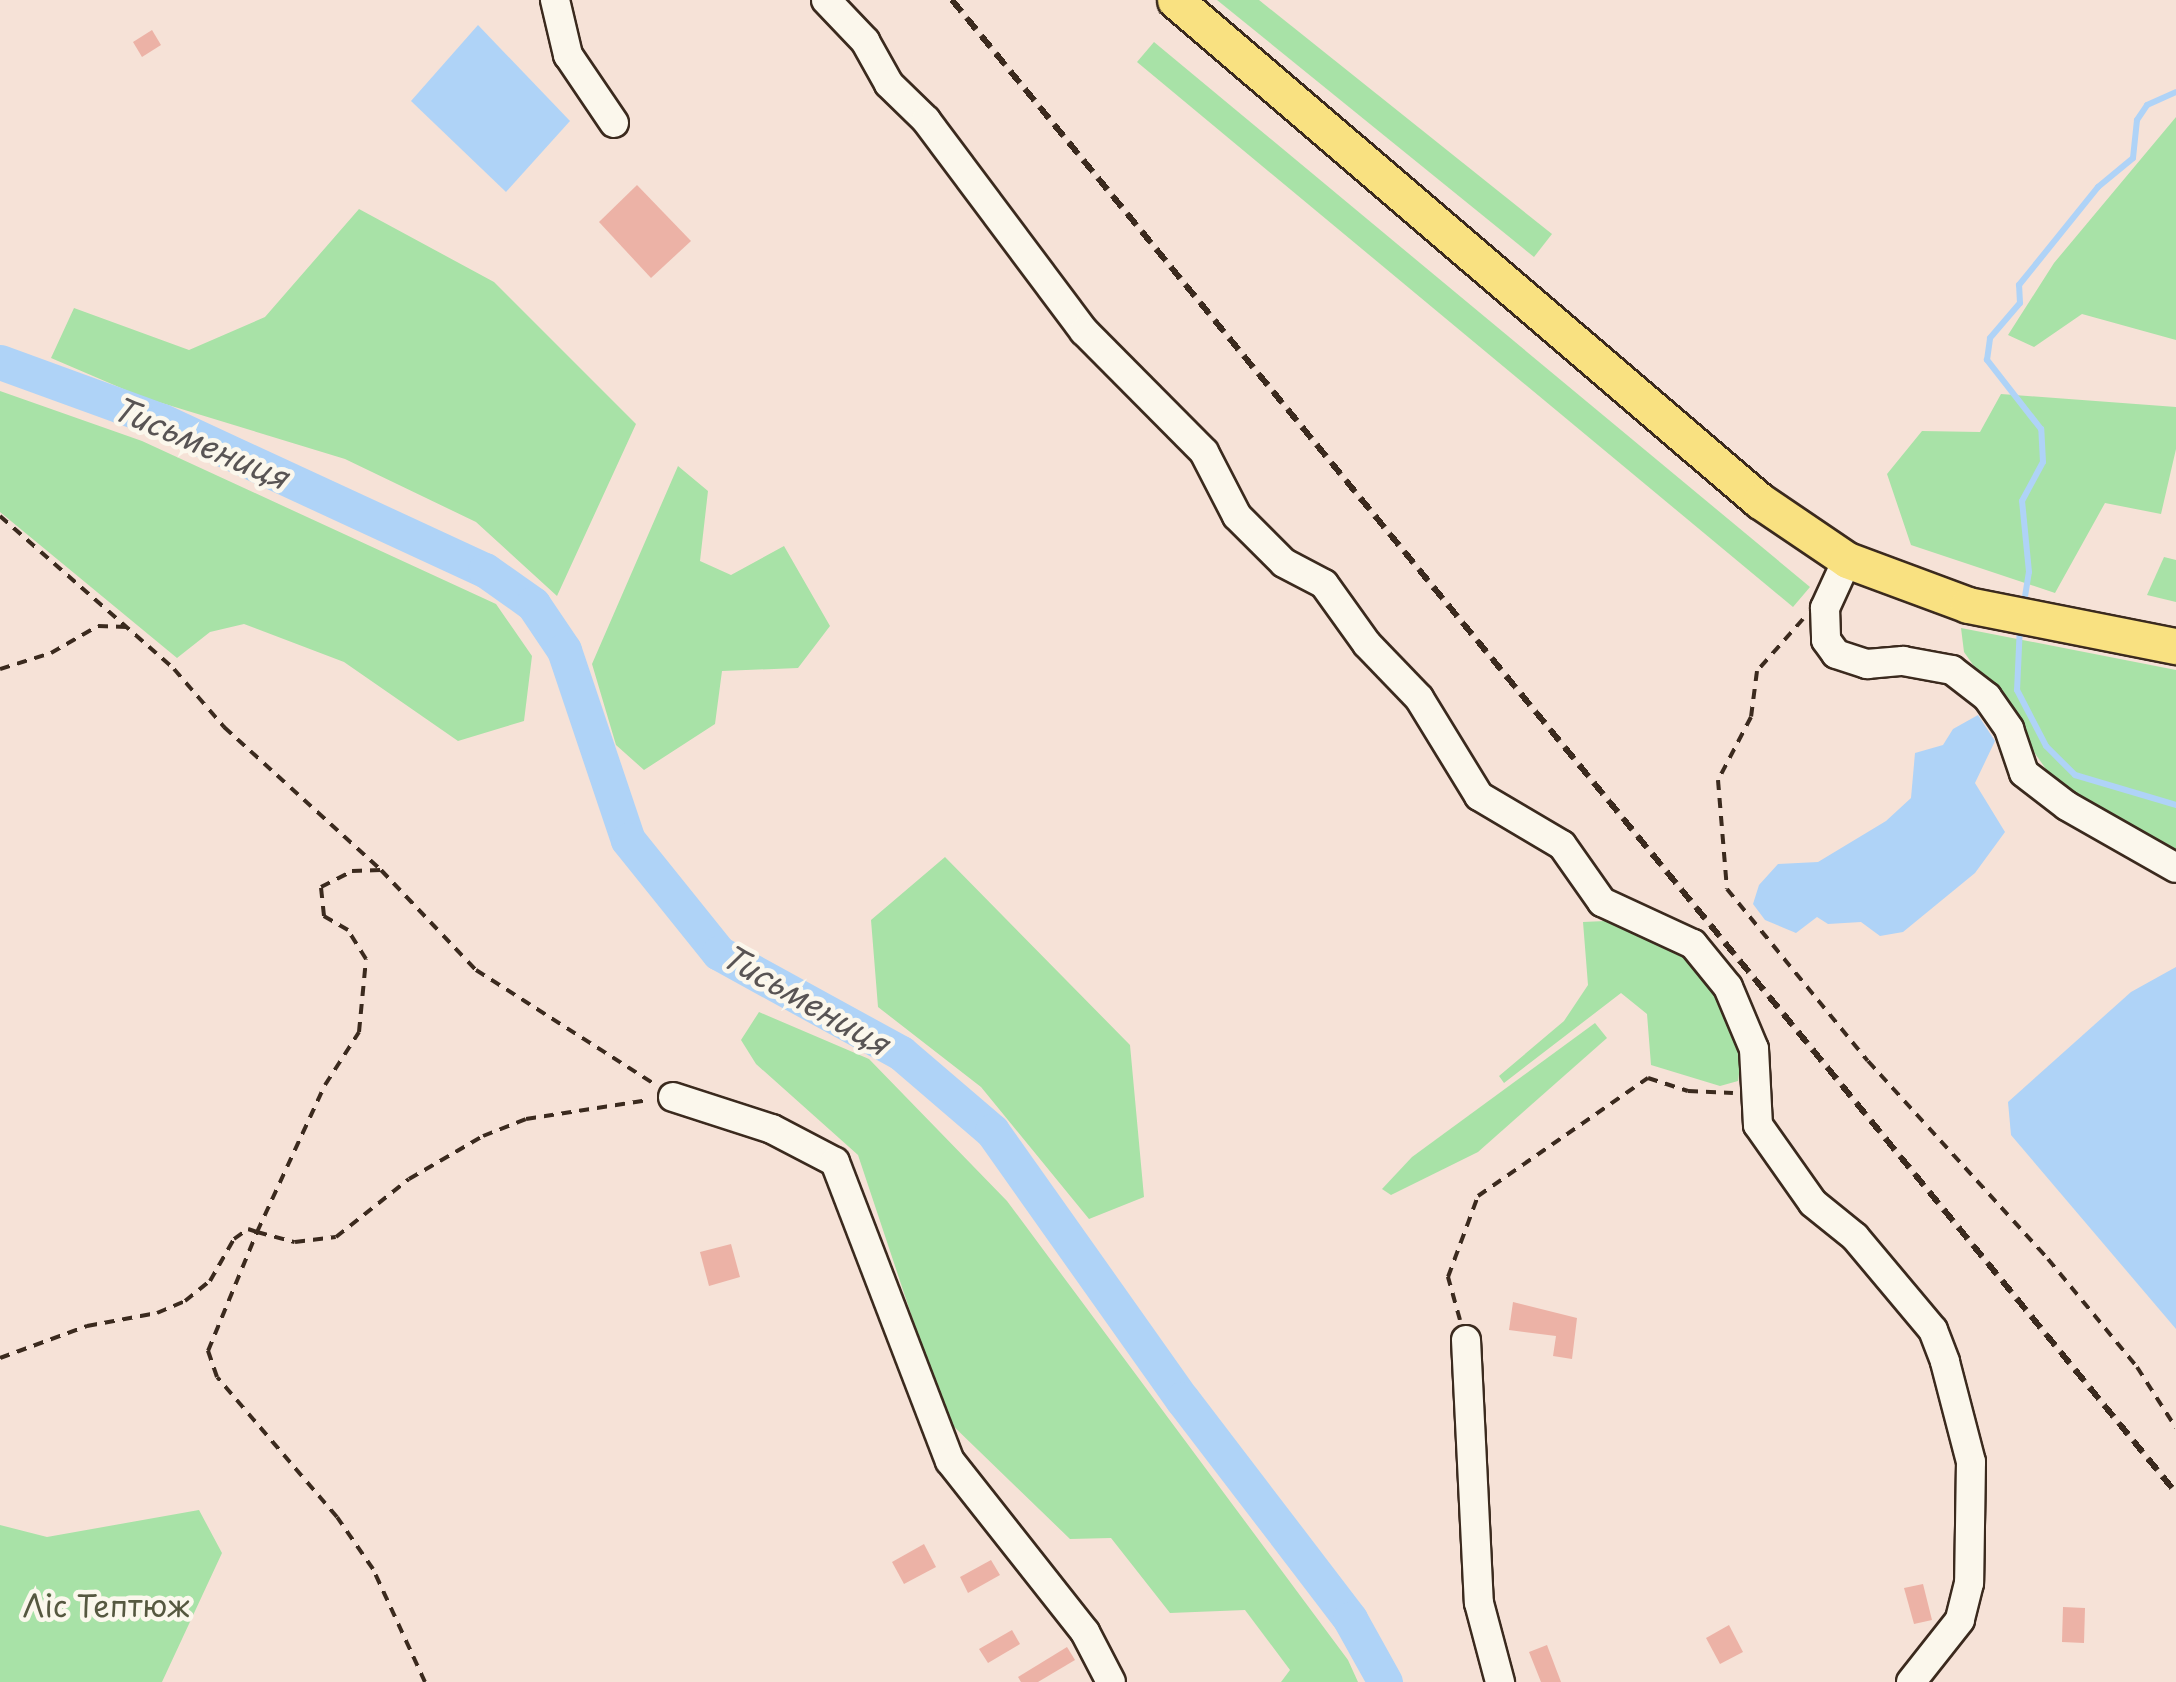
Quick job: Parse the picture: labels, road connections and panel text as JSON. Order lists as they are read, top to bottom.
{
  "water": ["Тисьмениця"],
  "parks": ["Ліс Тептюж"]
}
